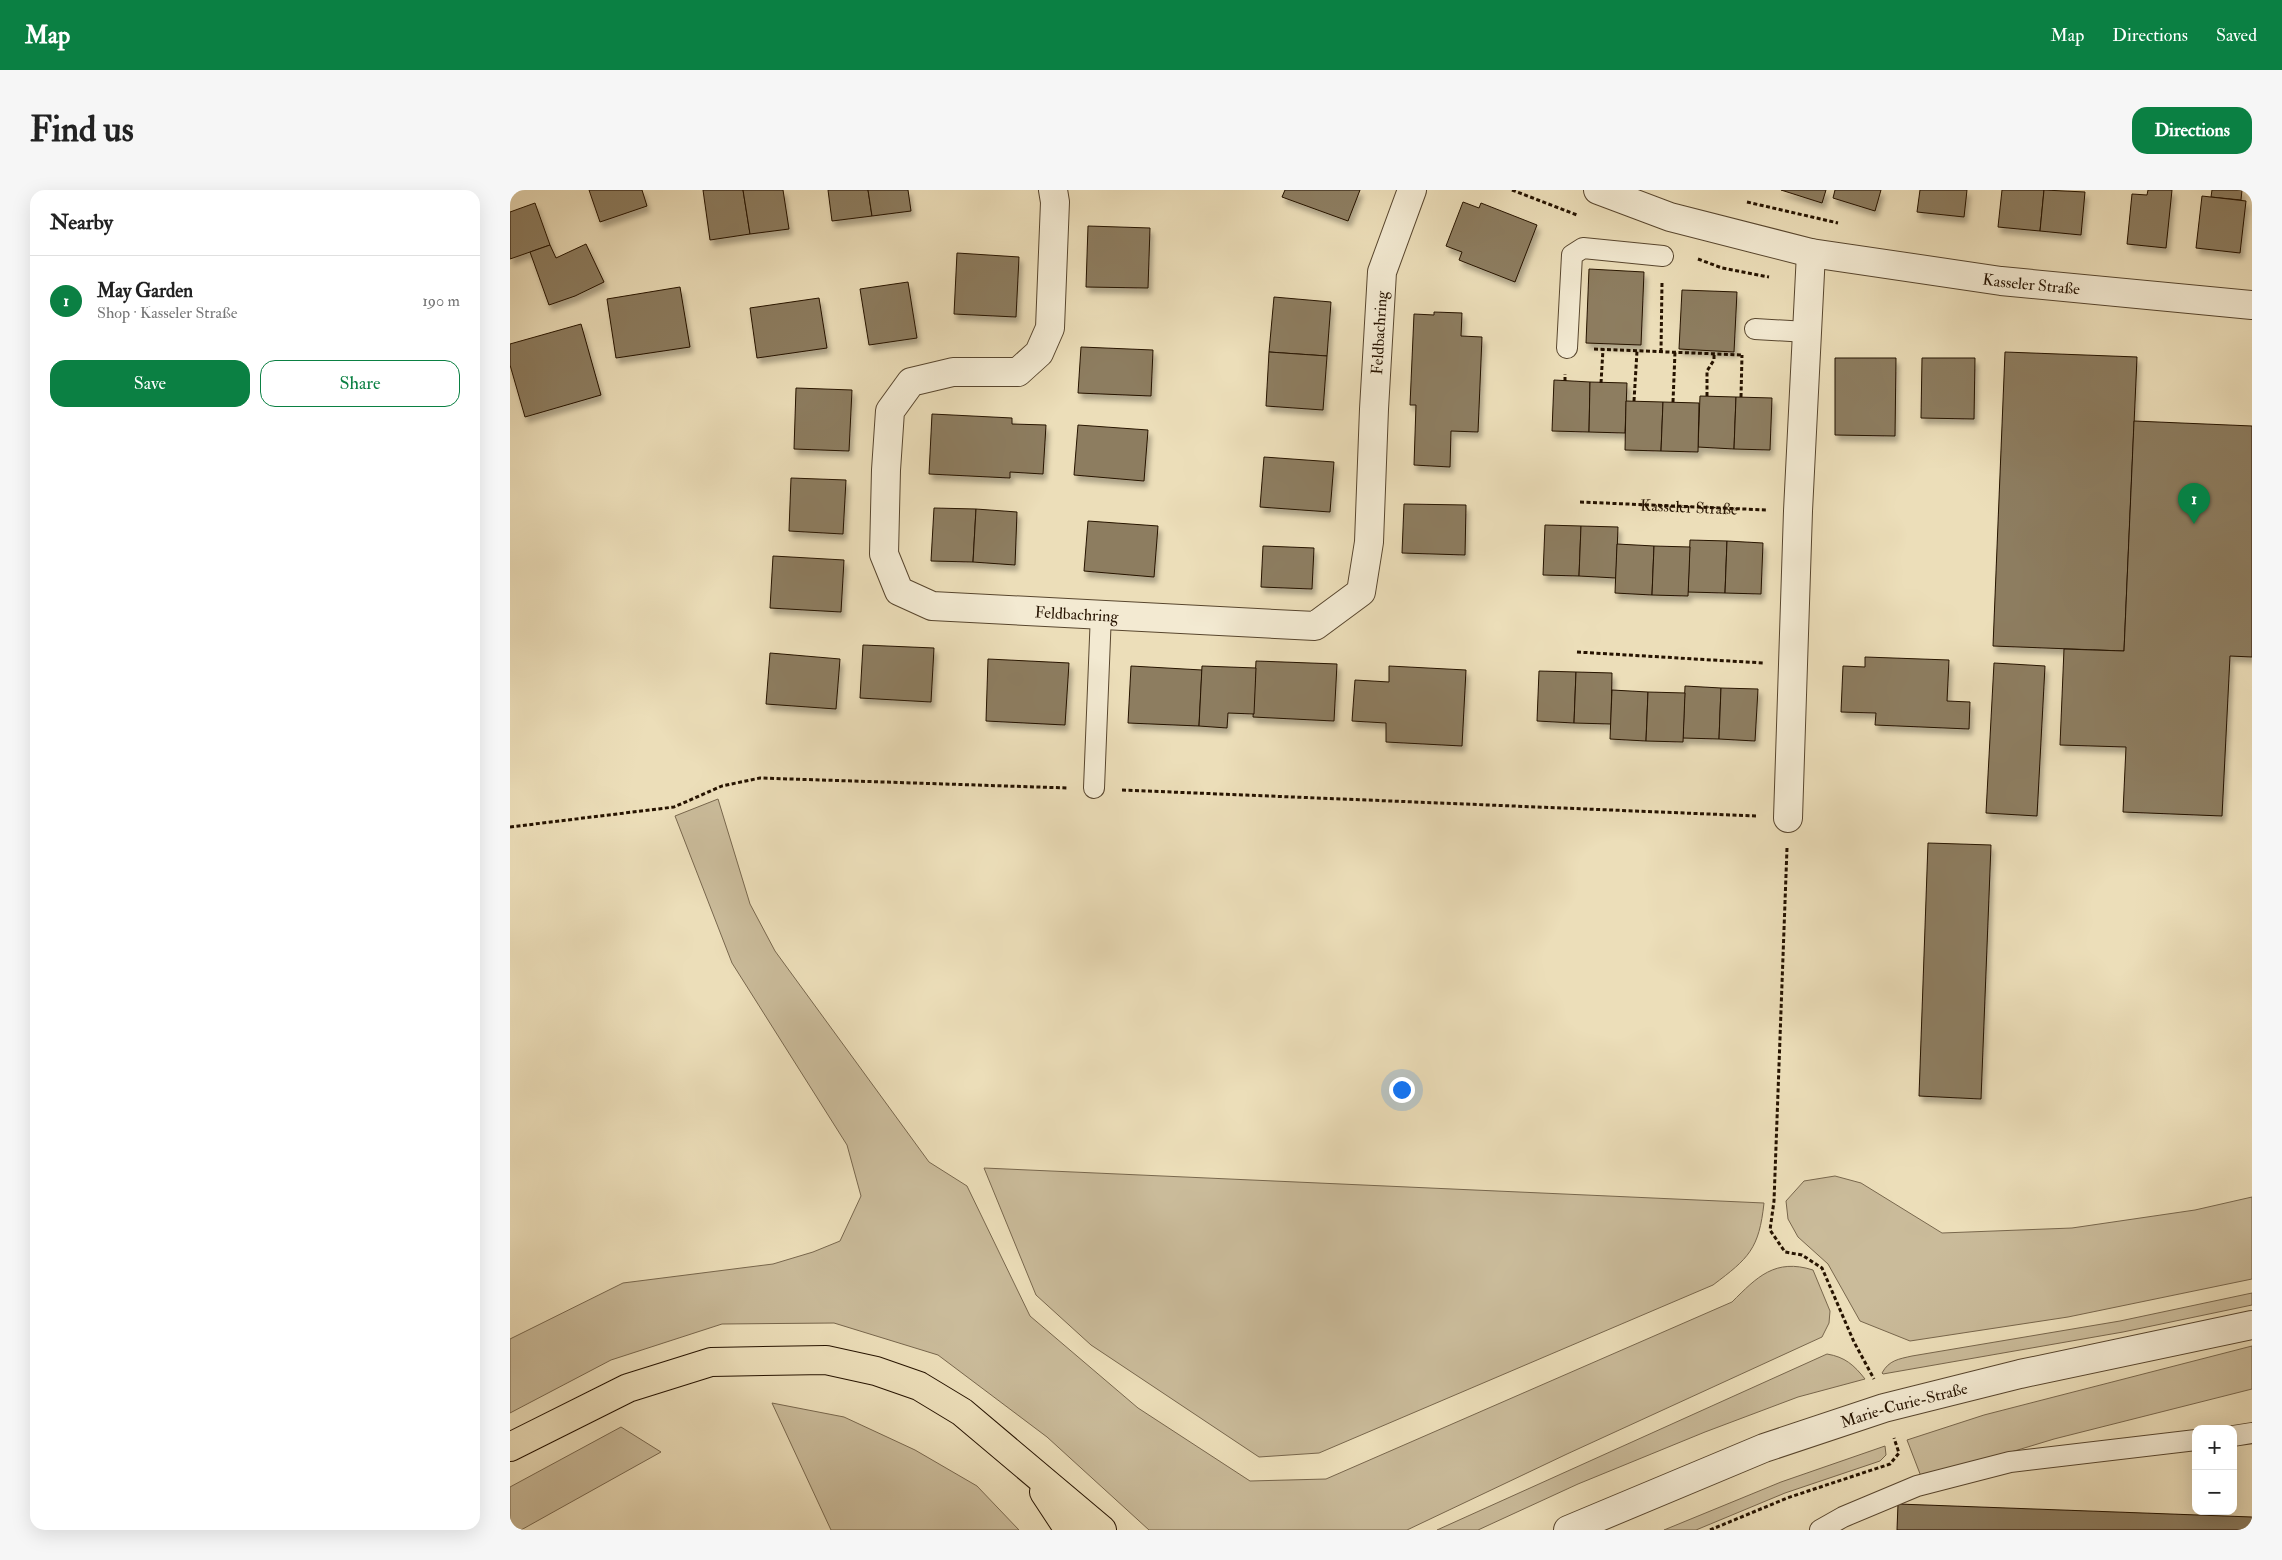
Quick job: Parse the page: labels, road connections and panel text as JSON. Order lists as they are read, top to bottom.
{
  "streets": {
    "street": ["Kasseler Straße", "Feldbachring", "Marie-Curie-Straße"]
  },
  "page": {
    "header": "Map",
    "nav": ["Map", "Directions", "Saved"],
    "buttons": [
      "Directions",
      ["Save", "Share"]
    ],
    "title": "Find us",
    "heading": "Nearby",
    "list": [
      {
        "mark": "1",
        "name": "May Garden",
        "note": "Shop · Kasseler Straße",
        "value": "190 m"
      }
    ],
    "pins": "1",
    "map_buttons": ["+", "−"]
  }
}
